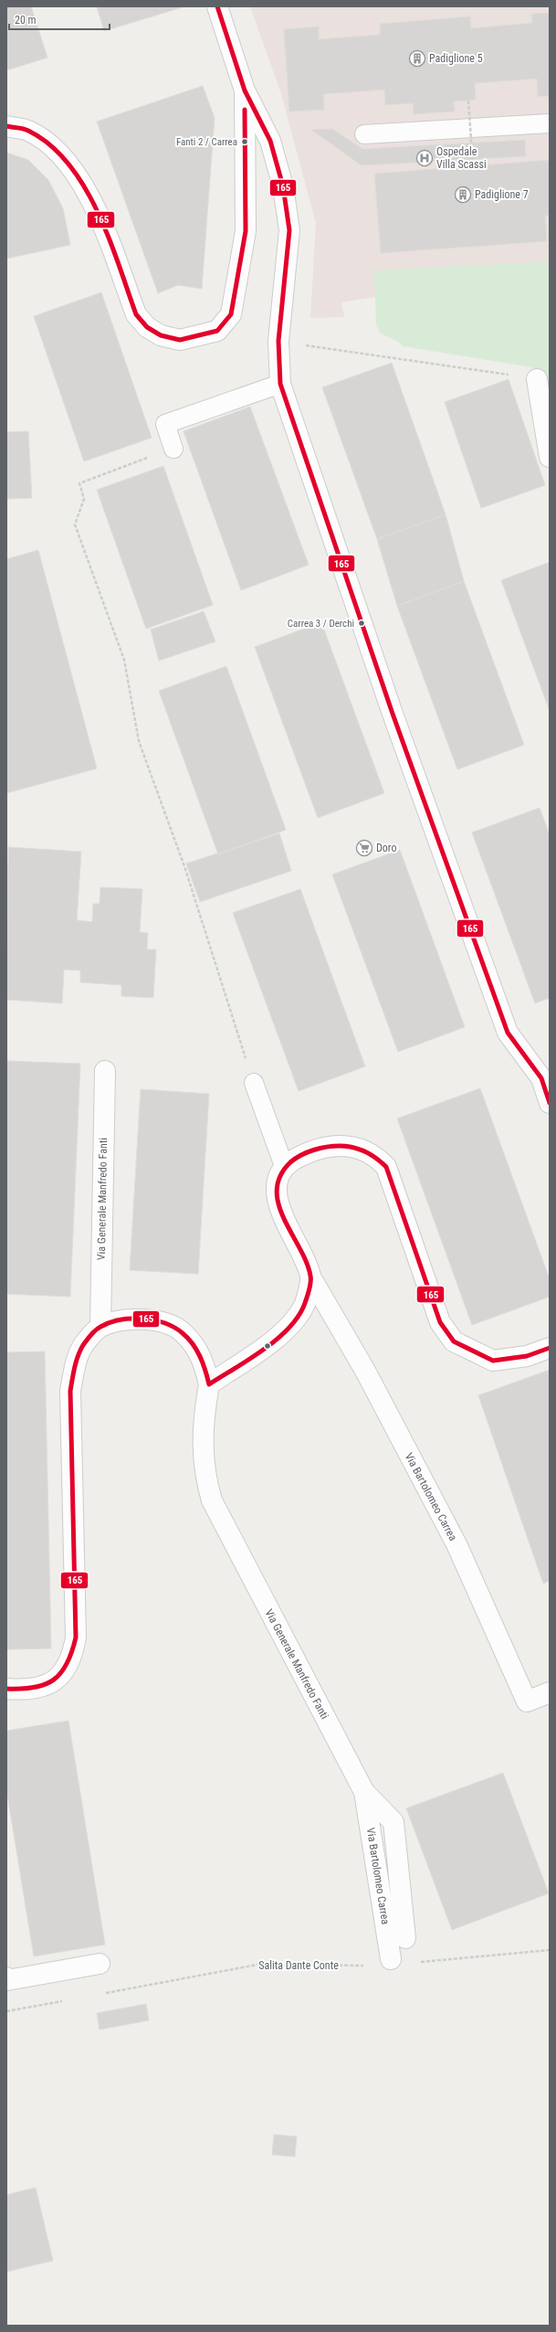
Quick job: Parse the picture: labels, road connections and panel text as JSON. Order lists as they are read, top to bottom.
{
  "streets": {
    "street": ["Via Generale Manfredo Fanti", "Via Bartolomeo Carrea"],
    "path": ["Salita Dante Conte"]
  },
  "crossings": [
    ["Via Generale Manfredo Fanti", "Via Bartolomeo Carrea"]
  ],
  "places": {
    "building": ["Padiglione 5", "Padiglione 7"],
    "other": ["Fanti 2 / Carrea", "Carrea 3 / Derchi"],
    "hospital": ["Ospedale Villa Scassi"],
    "supermarket": ["Doro"]
  },
  "lines": ["transit line 165"],
  "scale_bar": "20 m"
}
